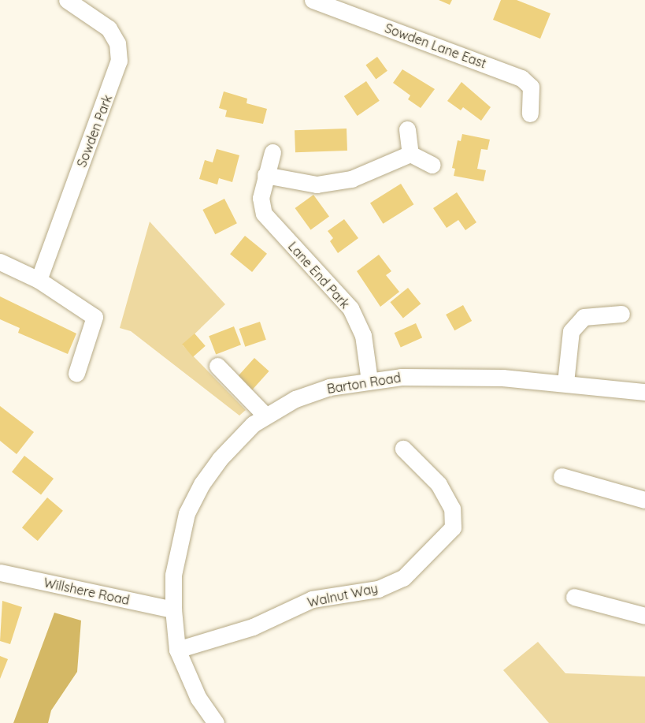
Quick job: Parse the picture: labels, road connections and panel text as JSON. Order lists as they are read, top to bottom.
{
  "streets": {
    "street": [
      "Sowden Lane East",
      "Sowden Park",
      "Lane End Park",
      "Barton Road",
      "Willshere Road",
      "Walnut Way"
    ]
  },
  "crossings": [
    ["Lane End Park", "Barton Road"],
    ["Barton Road", "Willshere Road"],
    ["Barton Road", "Walnut Way"]
  ]
}
